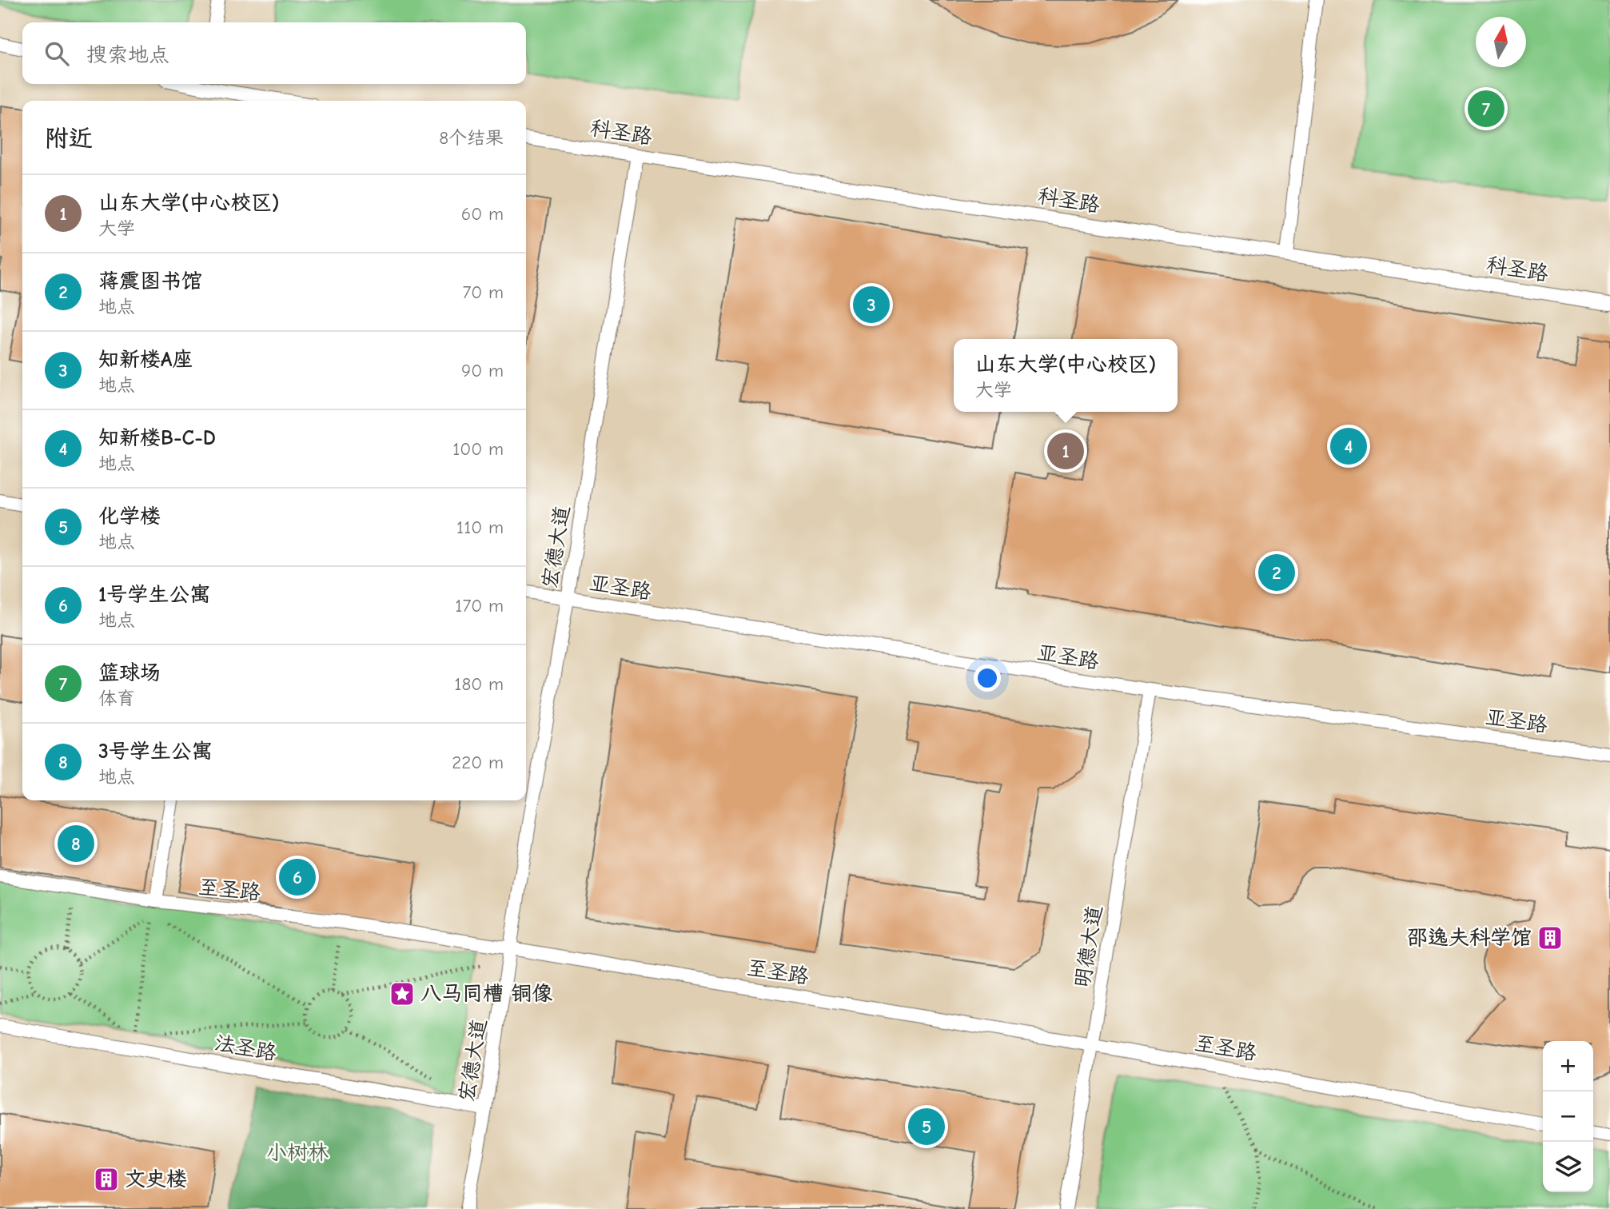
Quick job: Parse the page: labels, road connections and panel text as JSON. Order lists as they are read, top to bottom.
{
  "streets": {
    "lane": [
      "科圣路",
      "宏德大道",
      "亚圣路",
      "至圣路",
      "明德大道",
      "法圣路"
    ]
  },
  "crossings": [
    ["科圣路", "宏德大道"],
    ["宏德大道", "亚圣路"],
    ["宏德大道", "至圣路"],
    ["宏德大道", "法圣路"],
    ["亚圣路", "明德大道"],
    ["至圣路", "明德大道"]
  ],
  "parks": ["小树林"],
  "places": {
    "building": ["邵逸夫科学馆", "文史楼"],
    "place": ["八马同槽 铜像"]
  },
  "north": "top",
  "page": {
    "search": "搜索地点",
    "pins": [
      "7",
      "3",
      "4",
      "1",
      "2",
      "8",
      "6",
      "5"
    ],
    "heading": ["附近", "8个结果"],
    "list": [
      {
        "mark": "1",
        "name": "山东大学(中心校区)",
        "note": "大学",
        "value": "60 m"
      },
      {
        "mark": "2",
        "name": "蒋震图书馆",
        "note": "地点",
        "value": "70 m"
      },
      {
        "mark": "3",
        "name": "知新楼A座",
        "note": "地点",
        "value": "90 m"
      },
      {
        "mark": "4",
        "name": "知新楼B-C-D",
        "note": "地点",
        "value": "100 m"
      },
      {
        "mark": "5",
        "name": "化学楼",
        "note": "地点",
        "value": "110 m"
      },
      {
        "mark": "6",
        "name": "1号学生公寓",
        "note": "地点",
        "value": "170 m"
      },
      {
        "mark": "7",
        "name": "篮球场",
        "note": "体育",
        "value": "180 m"
      },
      {
        "mark": "8",
        "name": "3号学生公寓",
        "note": "地点",
        "value": "220 m"
      }
    ],
    "popup": ["山东大学(中心校区)", "大学"],
    "map_buttons": ["+", "−"]
  }
}
